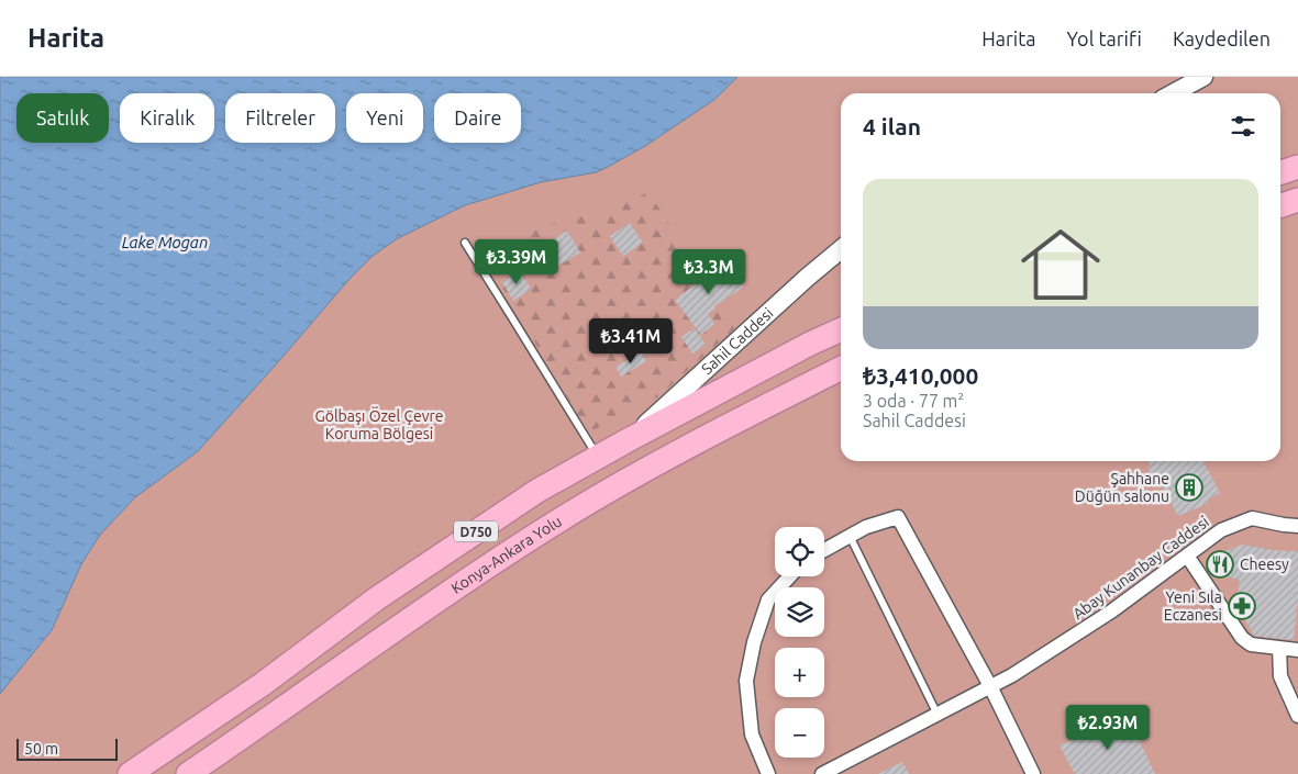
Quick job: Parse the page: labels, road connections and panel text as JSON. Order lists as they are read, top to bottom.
{
  "streets": {
    "highway": ["D750", "Konya-Ankara Yolu"],
    "street": ["Sahil Caddesi", "Abay Kunanbay Caddesi"]
  },
  "crossings": [
    ["Sahil Caddesi", "D750"]
  ],
  "water": ["Lake Mogan"],
  "parks": ["Gölbaşı Özel Çevre Koruma Bölgesi"],
  "places": {
    "building": ["Şahhane Düğün salonu"],
    "restaurant": ["Cheesy"],
    "pharmacy": ["Yeni Sıla Eczanesi"]
  },
  "scale_bar": "50 m",
  "page": {
    "header": "Harita",
    "nav": ["Harita", "Yol tarifi", "Kaydedilen"],
    "chip": [
      "Satılık",
      "Kiralık",
      "Filtreler",
      "Yeni",
      "Daire"
    ],
    "heading": "4 ilan",
    "list": [
      {
        "name": "₺3,410,000",
        "note": "3 oda · 77 m² · Sahil Caddesi"
      }
    ],
    "price": [
      "₺3.39M",
      "₺3.3M",
      "₺3.41M",
      "₺2.93M"
    ],
    "map_buttons": ["+", "−"],
    "scale": "50 m"
  }
}
